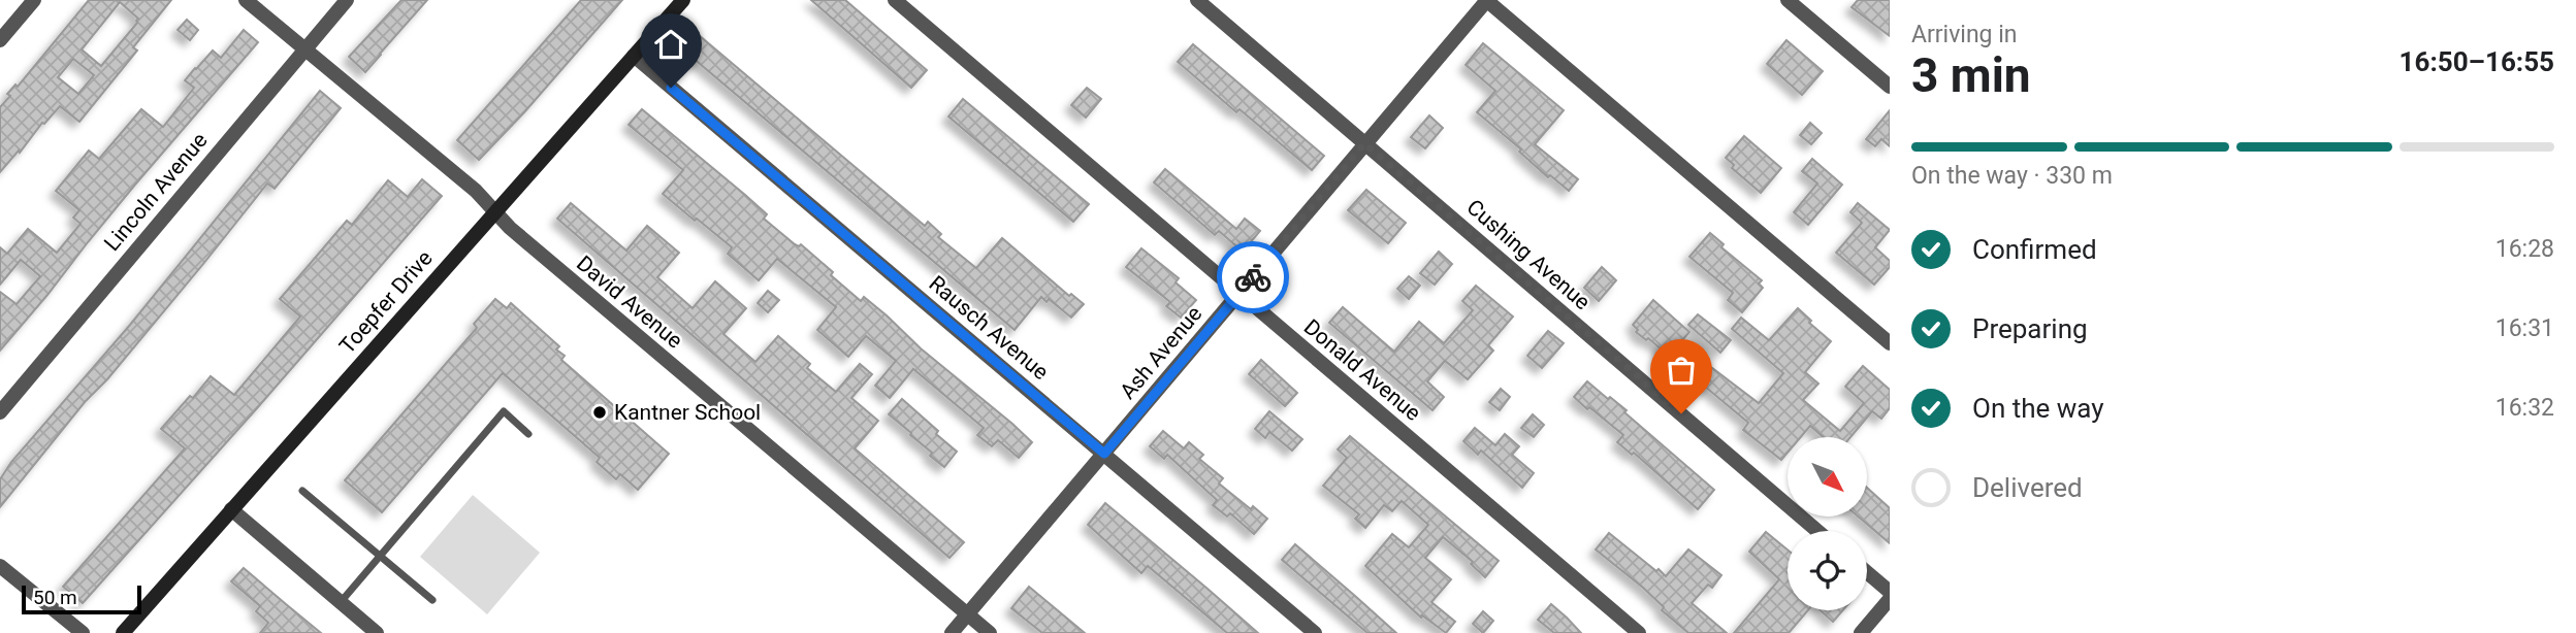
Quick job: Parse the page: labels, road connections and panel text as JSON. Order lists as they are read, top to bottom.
{
  "streets": {
    "street": [
      "Lincoln Avenue",
      "Cushing Avenue",
      "Toepfer Drive",
      "David Avenue",
      "Rausch Avenue",
      "Ash Avenue",
      "Donald Avenue"
    ]
  },
  "crossings": [
    ["Lincoln Avenue", "David Avenue"],
    ["Cushing Avenue", "Ash Avenue"],
    ["Toepfer Drive", "David Avenue"],
    ["Toepfer Drive", "Rausch Avenue"],
    ["David Avenue", "Ash Avenue"],
    ["Rausch Avenue", "Ash Avenue"],
    ["Ash Avenue", "Donald Avenue"]
  ],
  "places": ["Kantner School"],
  "scale_bar": "50 m",
  "north": "bottom right",
  "page": {
    "heading": ["3 min", "Arriving in", "16:50–16:55"],
    "bar": "On the way · 330 m",
    "list": [
      ["Confirmed", "16:28"],
      ["Preparing", "16:31"],
      ["On the way", "16:32"],
      "Delivered"
    ],
    "scale": "50 m"
  }
}
